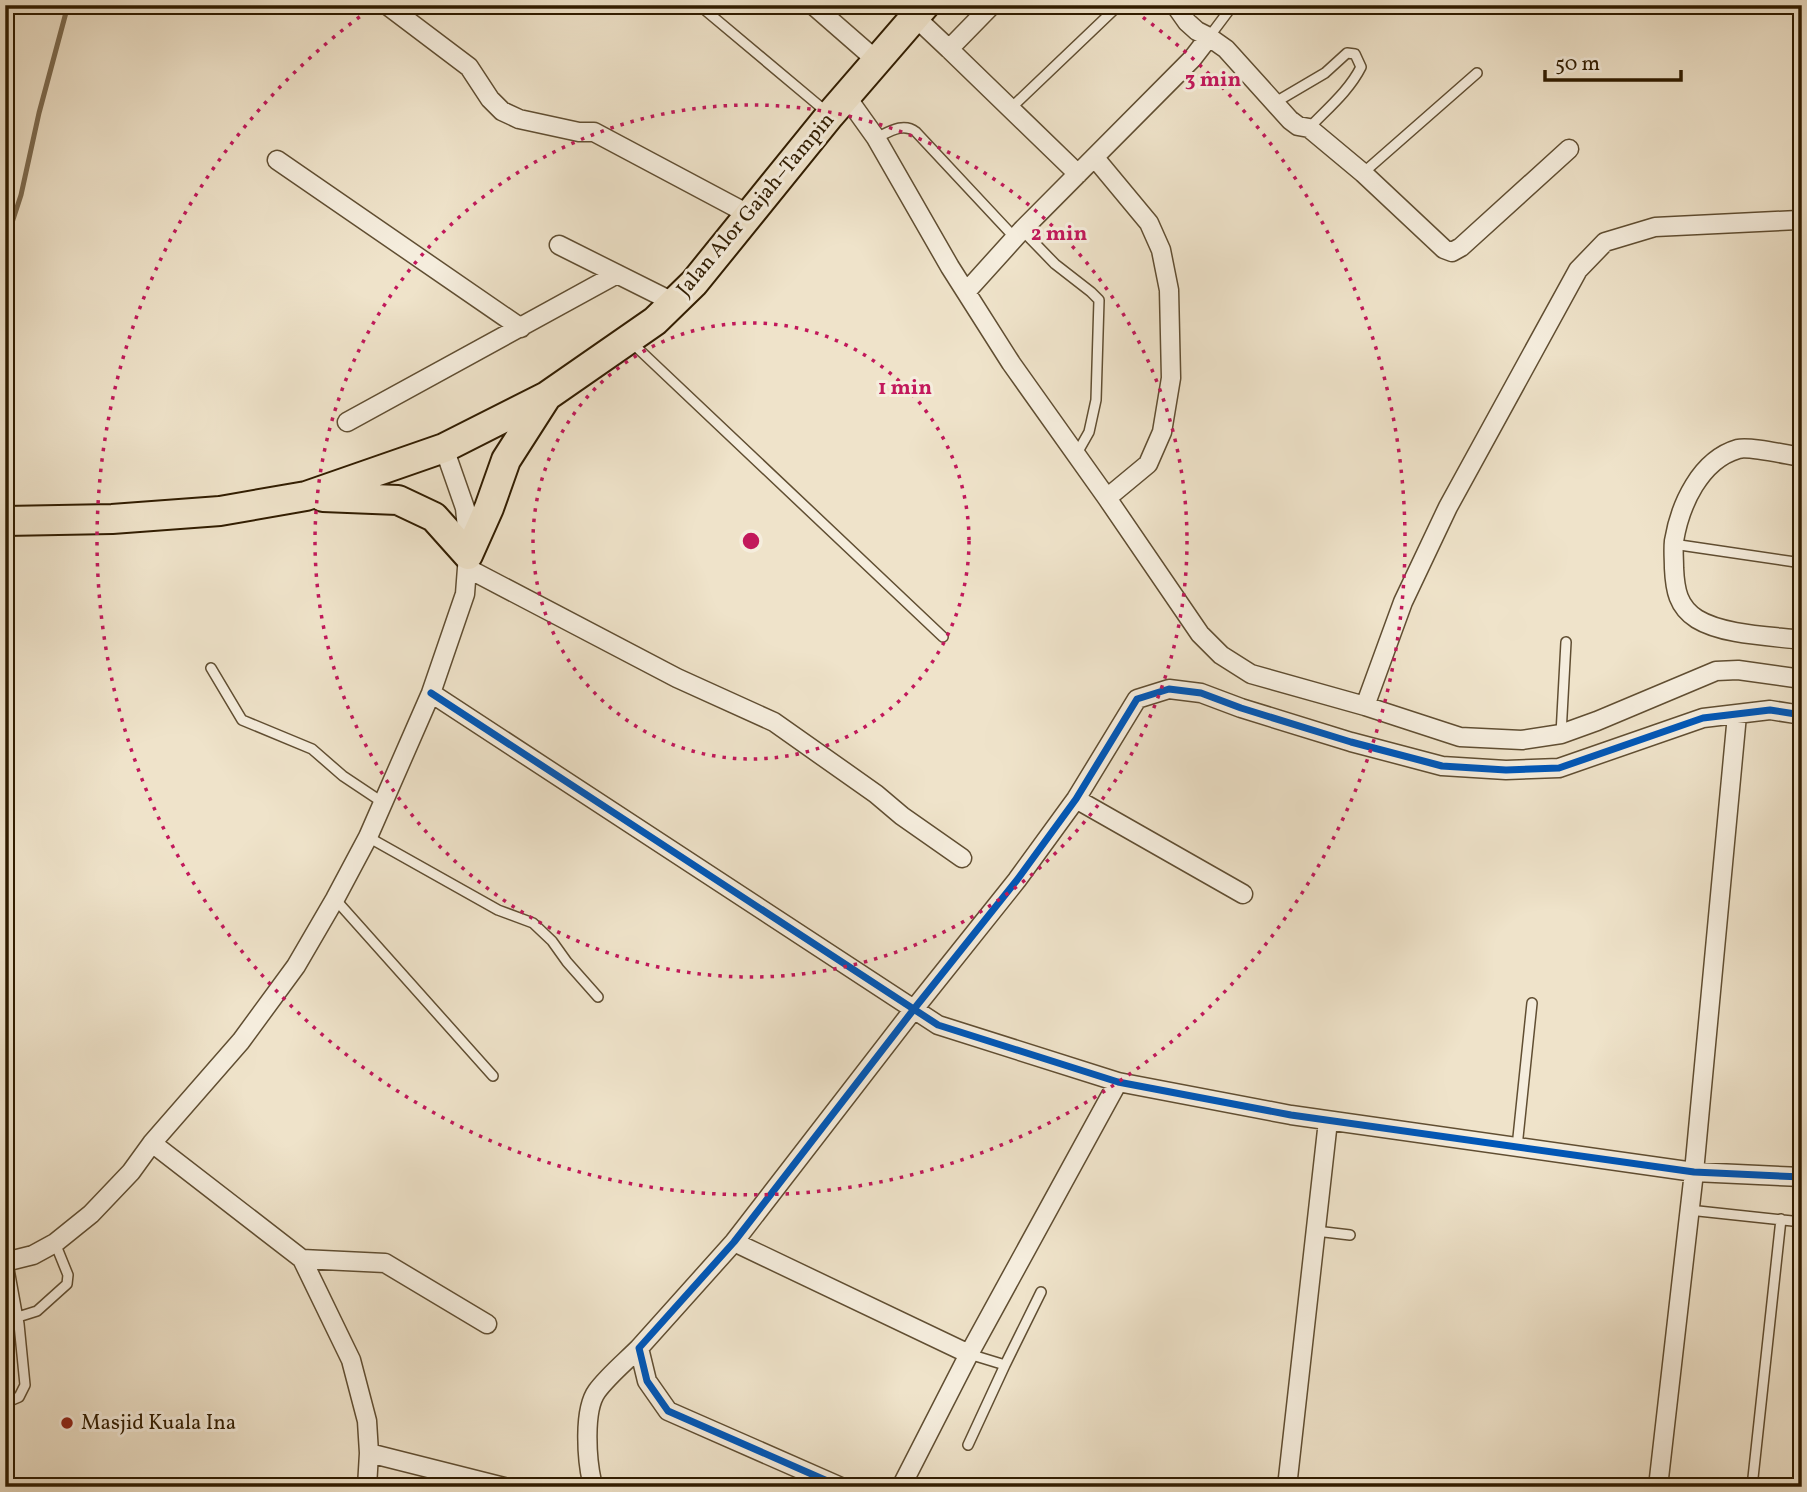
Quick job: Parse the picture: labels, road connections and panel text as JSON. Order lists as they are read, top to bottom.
{
  "streets": {
    "main road": ["Jalan Alor Gajah–Tampin"]
  },
  "places": ["Masjid Kuala Ina"],
  "scale_bar": "50 m",
  "rings": ["3 min", "2 min", "1 min"]
}
